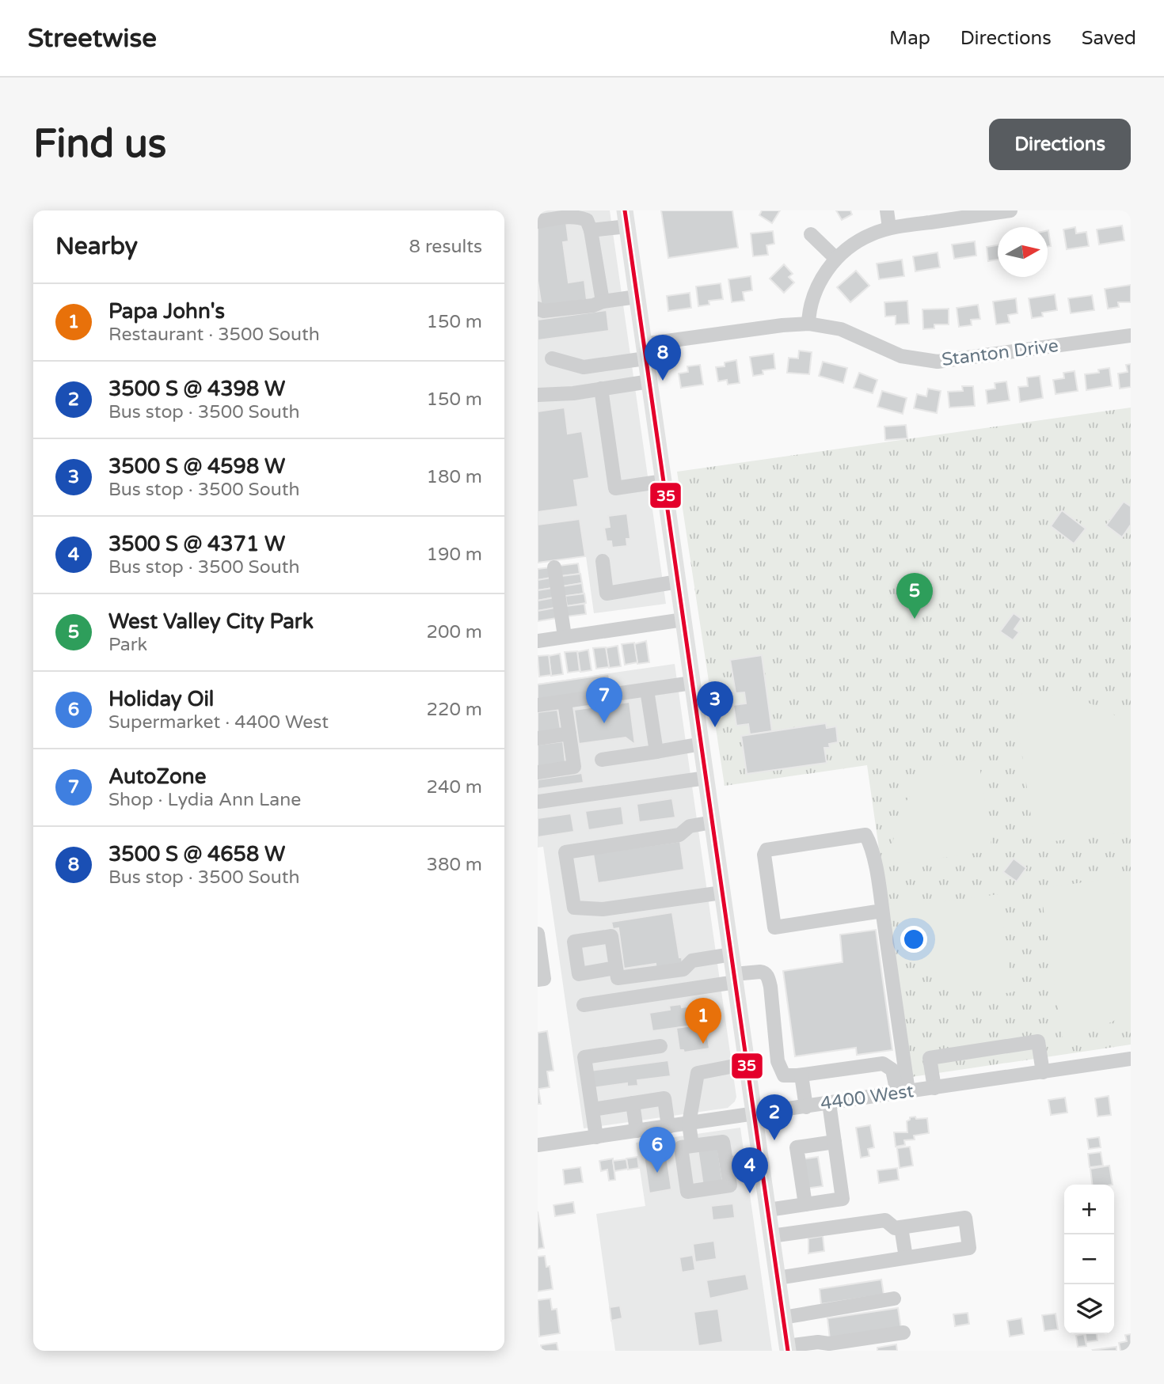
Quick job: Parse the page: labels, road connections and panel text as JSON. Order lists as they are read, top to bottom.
{
  "streets": {
    "street": ["Stanton Drive", "4400 West"]
  },
  "lines": ["transit line 35"],
  "north": "right",
  "page": {
    "header": "Streetwise",
    "nav": ["Map", "Directions", "Saved"],
    "buttons": "Directions",
    "title": "Find us",
    "heading": ["Nearby", "8 results"],
    "list": [
      {
        "mark": "1",
        "name": "Papa John's",
        "note": "Restaurant · 3500 South",
        "value": "150 m"
      },
      {
        "mark": "2",
        "name": "3500 S @ 4398 W",
        "note": "Bus stop · 3500 South",
        "value": "150 m"
      },
      {
        "mark": "3",
        "name": "3500 S @ 4598 W",
        "note": "Bus stop · 3500 South",
        "value": "180 m"
      },
      {
        "mark": "4",
        "name": "3500 S @ 4371 W",
        "note": "Bus stop · 3500 South",
        "value": "190 m"
      },
      {
        "mark": "5",
        "name": "West Valley City Park",
        "note": "Park",
        "value": "200 m"
      },
      {
        "mark": "6",
        "name": "Holiday Oil",
        "note": "Supermarket · 4400 West",
        "value": "220 m"
      },
      {
        "mark": "7",
        "name": "AutoZone",
        "note": "Shop · Lydia Ann Lane",
        "value": "240 m"
      },
      {
        "mark": "8",
        "name": "3500 S @ 4658 W",
        "note": "Bus stop · 3500 South",
        "value": "380 m"
      }
    ],
    "pins": [
      "8",
      "5",
      "7",
      "3",
      "1",
      "2",
      "6",
      "4"
    ],
    "map_buttons": ["+", "−"]
  }
}
